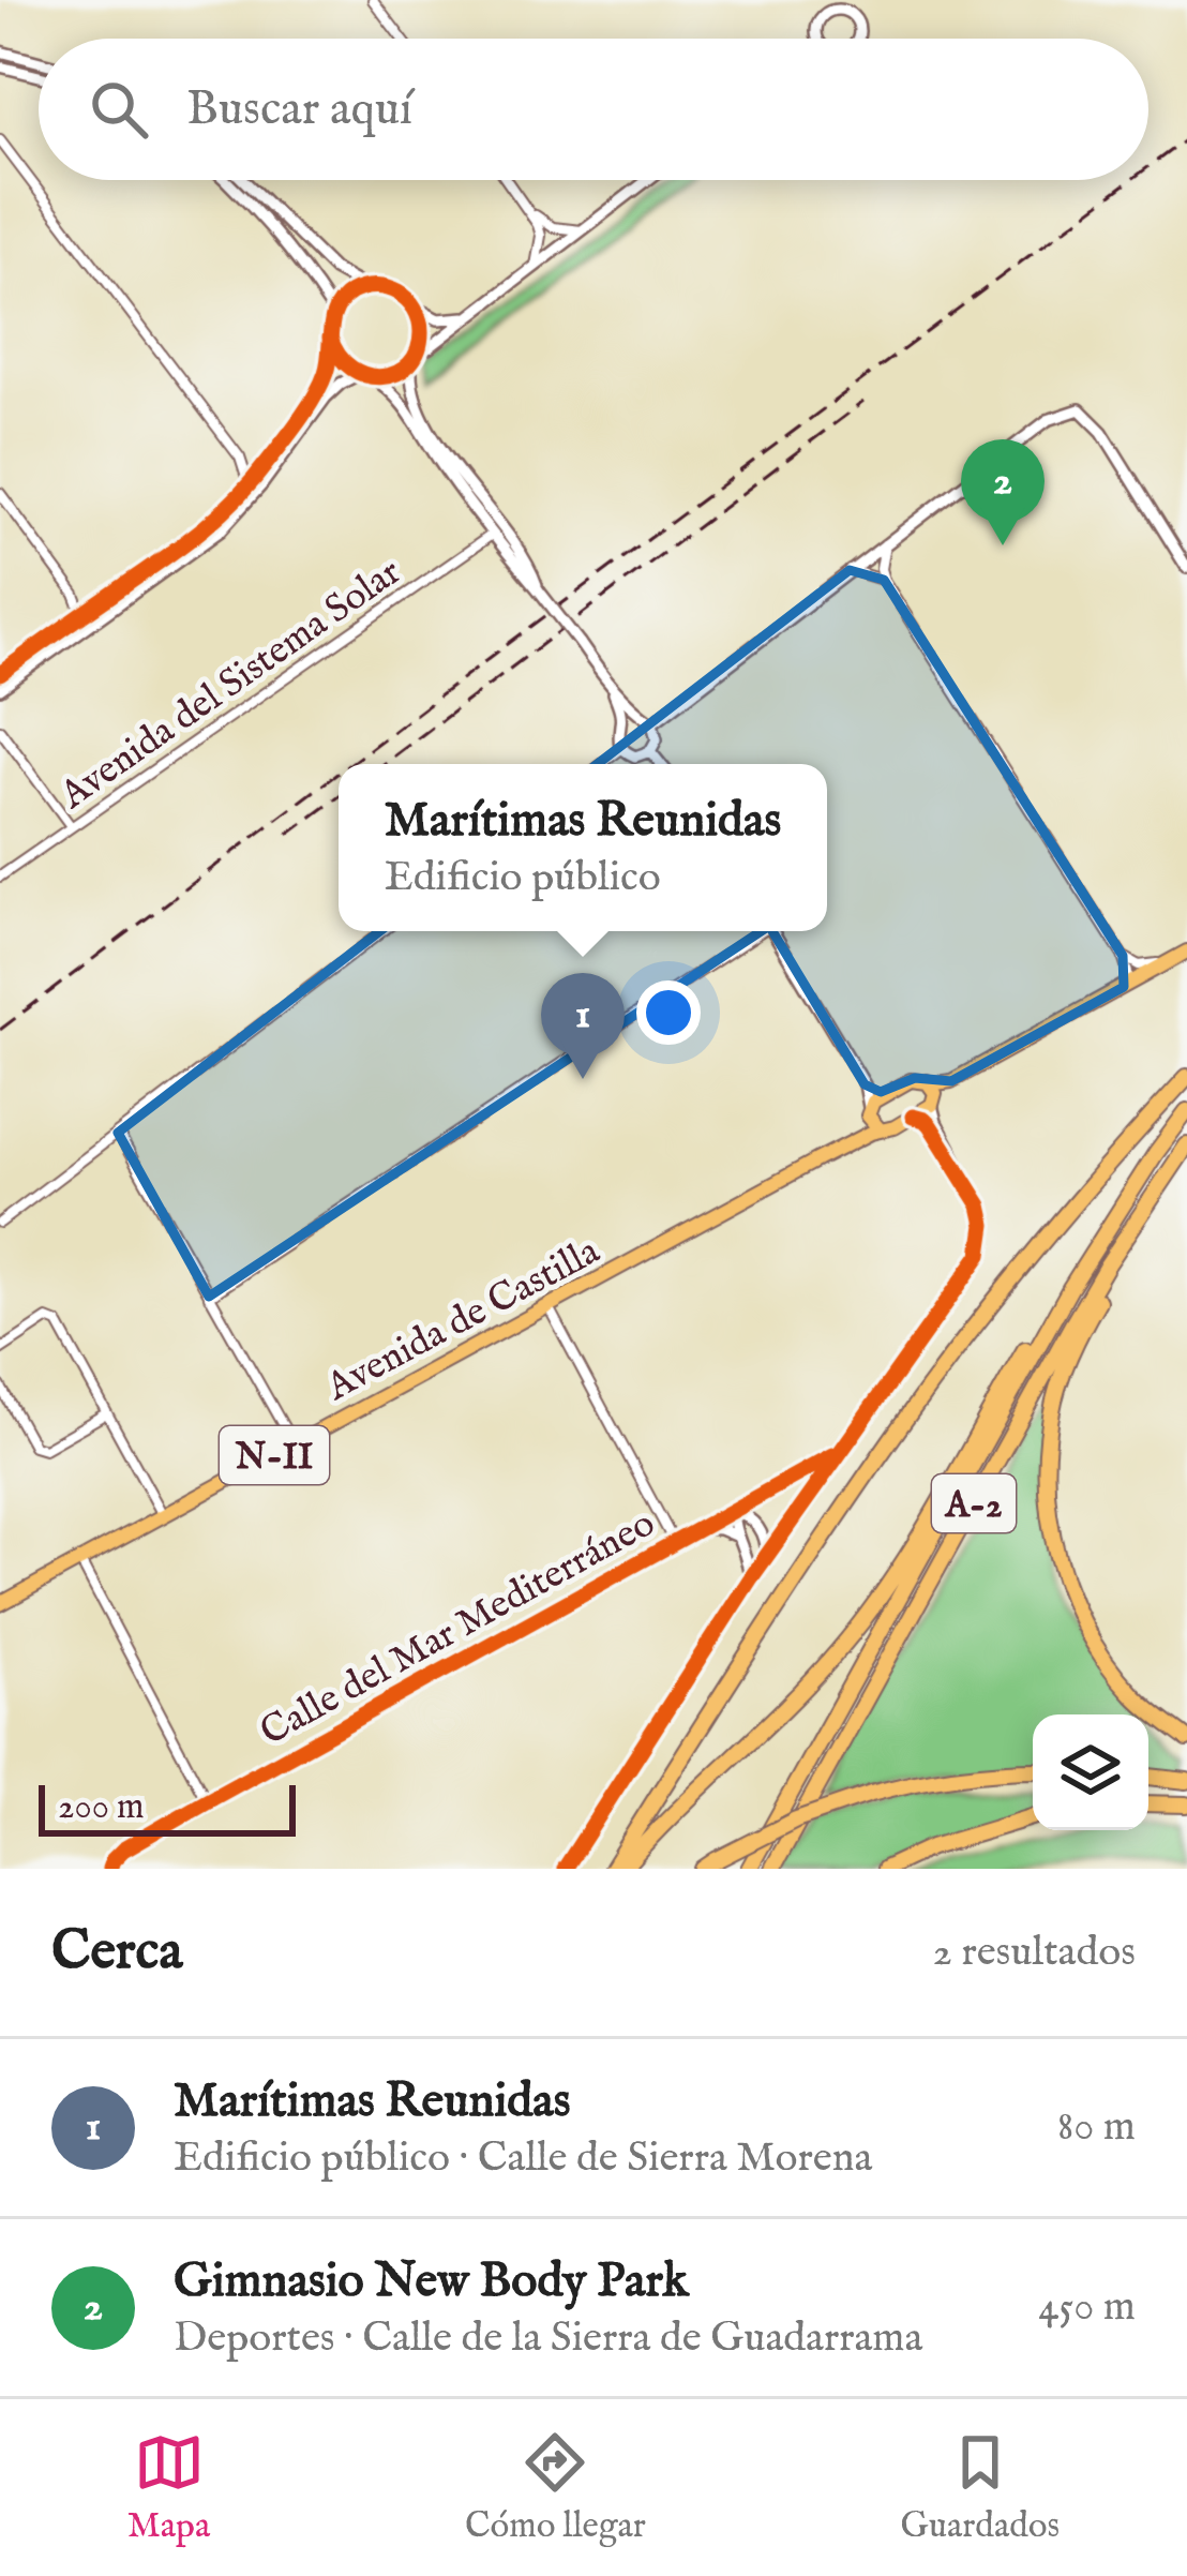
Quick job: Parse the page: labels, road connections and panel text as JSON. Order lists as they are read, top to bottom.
{
  "streets": {
    "highway": ["A-2"],
    "main road": ["Avenida de Castilla", "N-II"],
    "street": ["Avenida del Sistema Solar", "Calle del Mar Mediterráneo"]
  },
  "crossings": [
    ["Avenida de Castilla", "N-II"]
  ],
  "scale_bar": "200 m",
  "page": {
    "search": "Buscar aquí",
    "pins": ["2", "1"],
    "popup": ["Marítimas Reunidas", "Edificio público"],
    "scale": "200 m",
    "heading": ["Cerca", "2 resultados"],
    "list": [
      {
        "mark": "1",
        "name": "Marítimas Reunidas",
        "note": "Edificio público · Calle de Sierra Morena",
        "value": "80 m"
      },
      {
        "mark": "2",
        "name": "Gimnasio New Body Park",
        "note": "Deportes · Calle de la Sierra de Guadarrama",
        "value": "450 m"
      }
    ],
    "nav": ["Mapa", "Cómo llegar", "Guardados"]
  }
}
